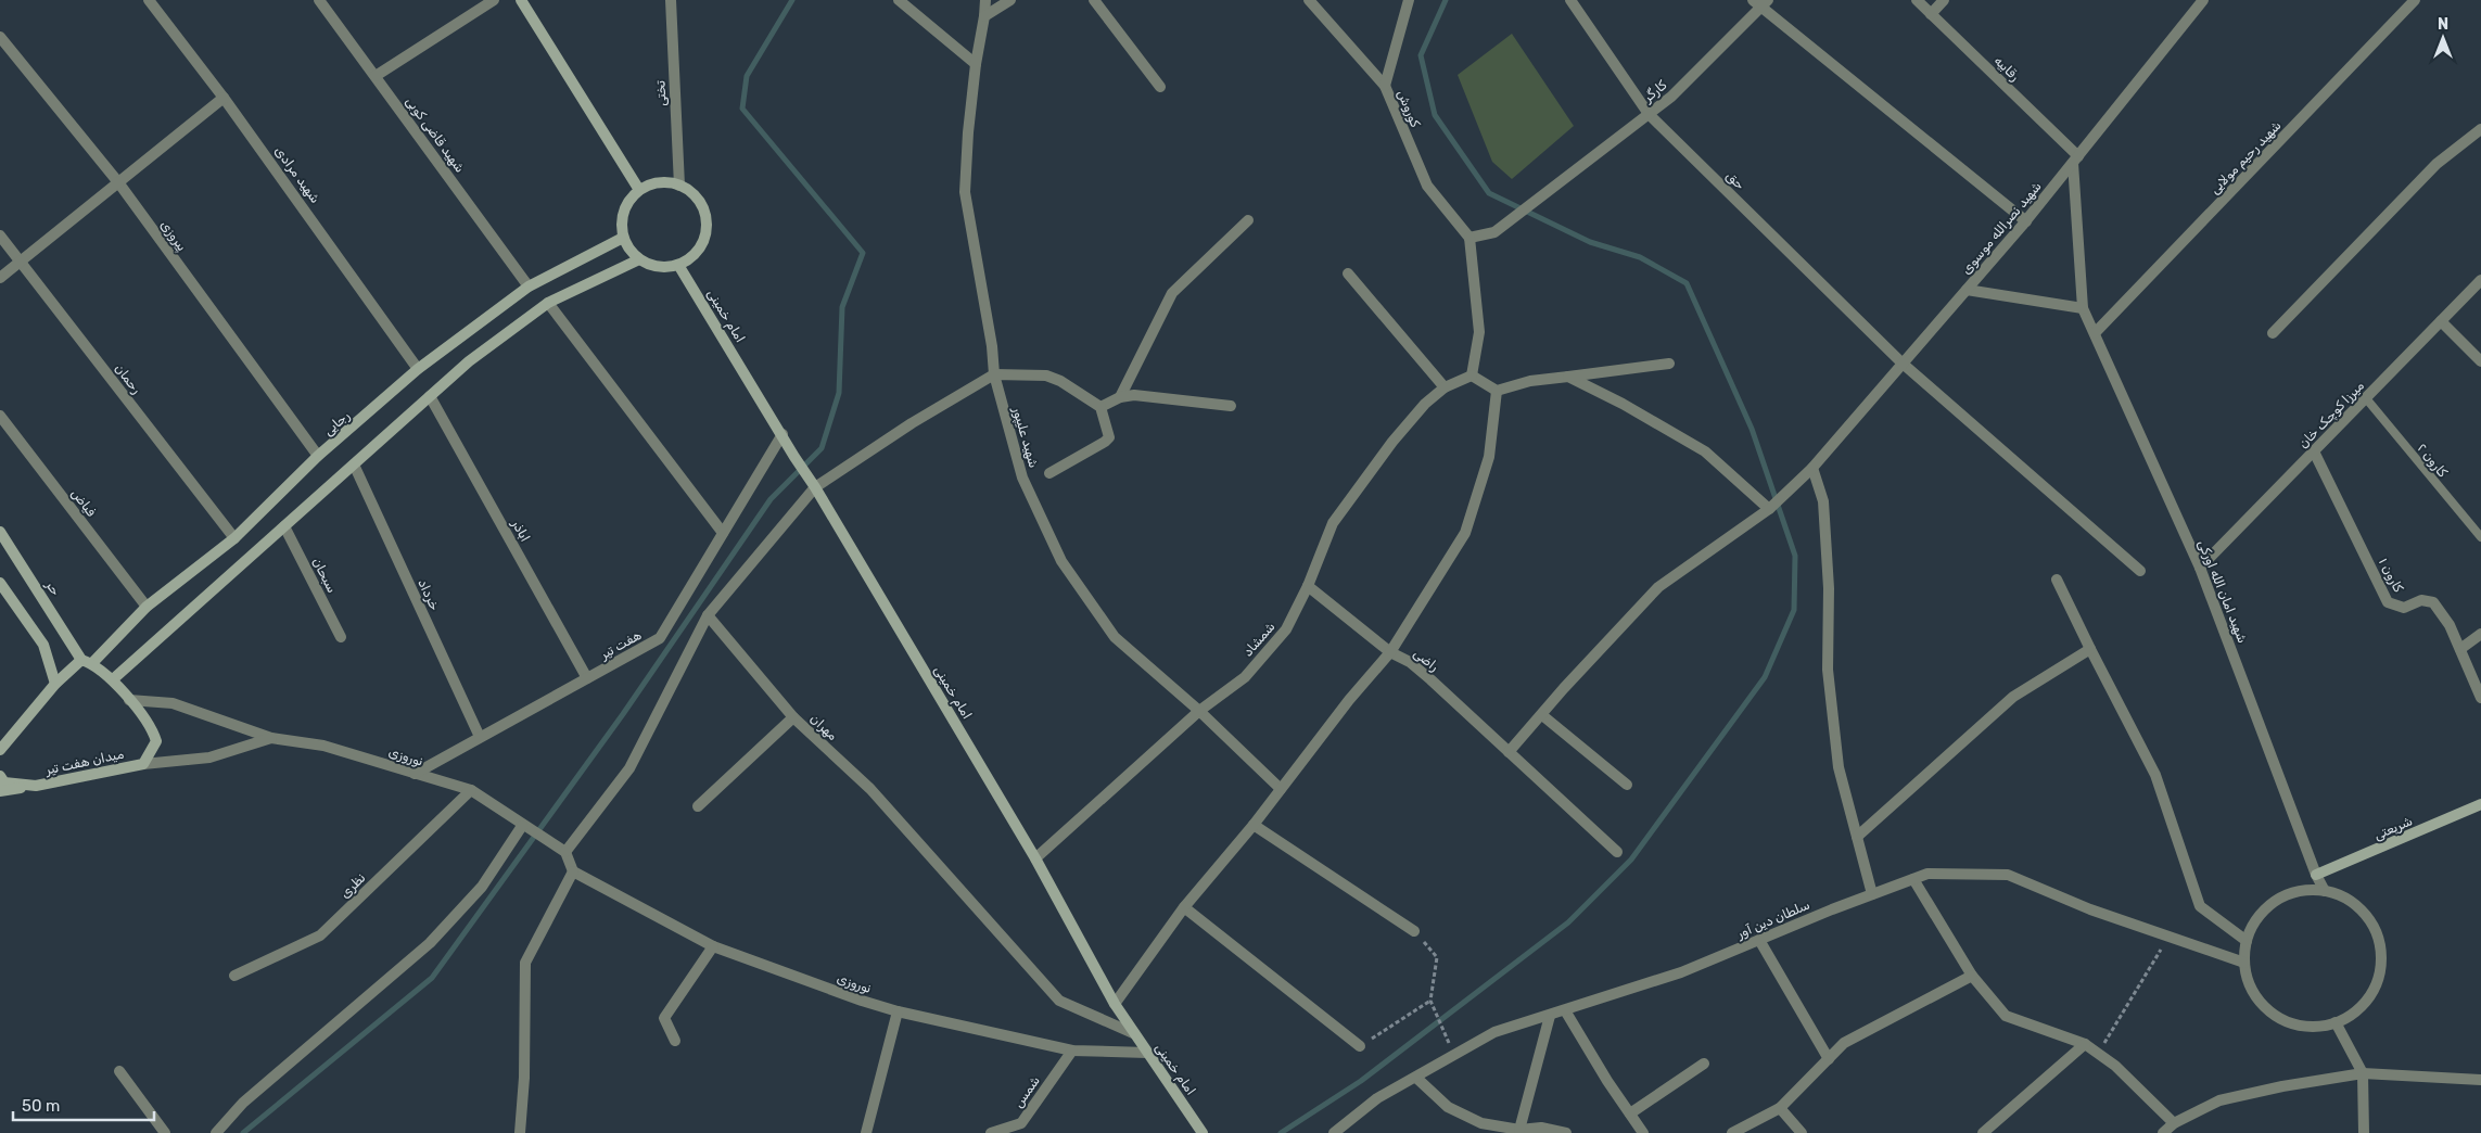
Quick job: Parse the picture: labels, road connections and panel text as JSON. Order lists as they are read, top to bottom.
{
  "streets": {
    "main road": [
      "امام خمینی",
      "رجایی",
      "حر",
      "میدان هفت تیر",
      "شریعتی"
    ],
    "street": [
      "رقابیه",
      "کارگر",
      "تختی",
      "کوروش",
      "شهید قاضی کوبی",
      "شهید رحیم مولایی",
      "شهید مرادی",
      "حق",
      "شهید نصرالله موسوی",
      "پیروزی",
      "رحمان",
      "میرزا کوچک خان",
      "شهید علیپور",
      "فیاض",
      "اباذر",
      "سبحان",
      "کارون ۱",
      "شهید امان الله اورکی",
      "خرداد",
      "شمشاد",
      "هفت تیر",
      "راضی",
      "مهران",
      "نوروزی",
      "نظری",
      "سلطان دین آور",
      "شمس"
    ],
    "lane": ["کارون ۲"]
  },
  "crossings": [
    ["رقابیه", "شهید نصرالله موسوی"],
    ["رقابیه", "شهید امان الله اورکی"],
    ["کارگر", "کوروش"],
    ["کارگر", "حق"],
    ["تختی", "امام خمینی"],
    ["تختی", "رجایی"],
    ["شهید قاضی کوبی", "رجایی"],
    ["شهید رحیم مولایی", "شهید امان الله اورکی"],
    ["شهید مرادی", "رجایی"],
    ["حق", "شهید نصرالله موسوی"],
    ["شهید نصرالله موسوی", "شهید امان الله اورکی"],
    ["پیروزی", "رجایی"],
    ["امام خمینی", "رجایی"],
    ["امام خمینی", "شمشاد"],
    ["امام خمینی", "هفت تیر"],
    ["امام خمینی", "مهران"],
    ["امام خمینی", "نوروزی"],
    ["رحمان", "رجایی"],
    ["میرزا کوچک خان", "کارون ۲"],
    ["میرزا کوچک خان", "کارون ۱"],
    ["میرزا کوچک خان", "شهید امان الله اورکی"],
    ["رجایی", "فیاض"],
    ["رجایی", "حر"],
    ["رجایی", "میدان هفت تیر"],
    ["شهید علیپور", "شمشاد"],
    ["اباذر", "هفت تیر"],
    ["حر", "میدان هفت تیر"],
    ["شهید امان الله اورکی", "شریعتی"],
    ["شهید امان الله اورکی", "سلطان دین آور"],
    ["خرداد", "هفت تیر"],
    ["شمشاد", "راضی"],
    ["هفت تیر", "نوروزی"],
    ["نوروزی", "نظری"],
    ["نوروزی", "شمس"]
  ],
  "scale_bar": "50 m",
  "north": "top"
}
